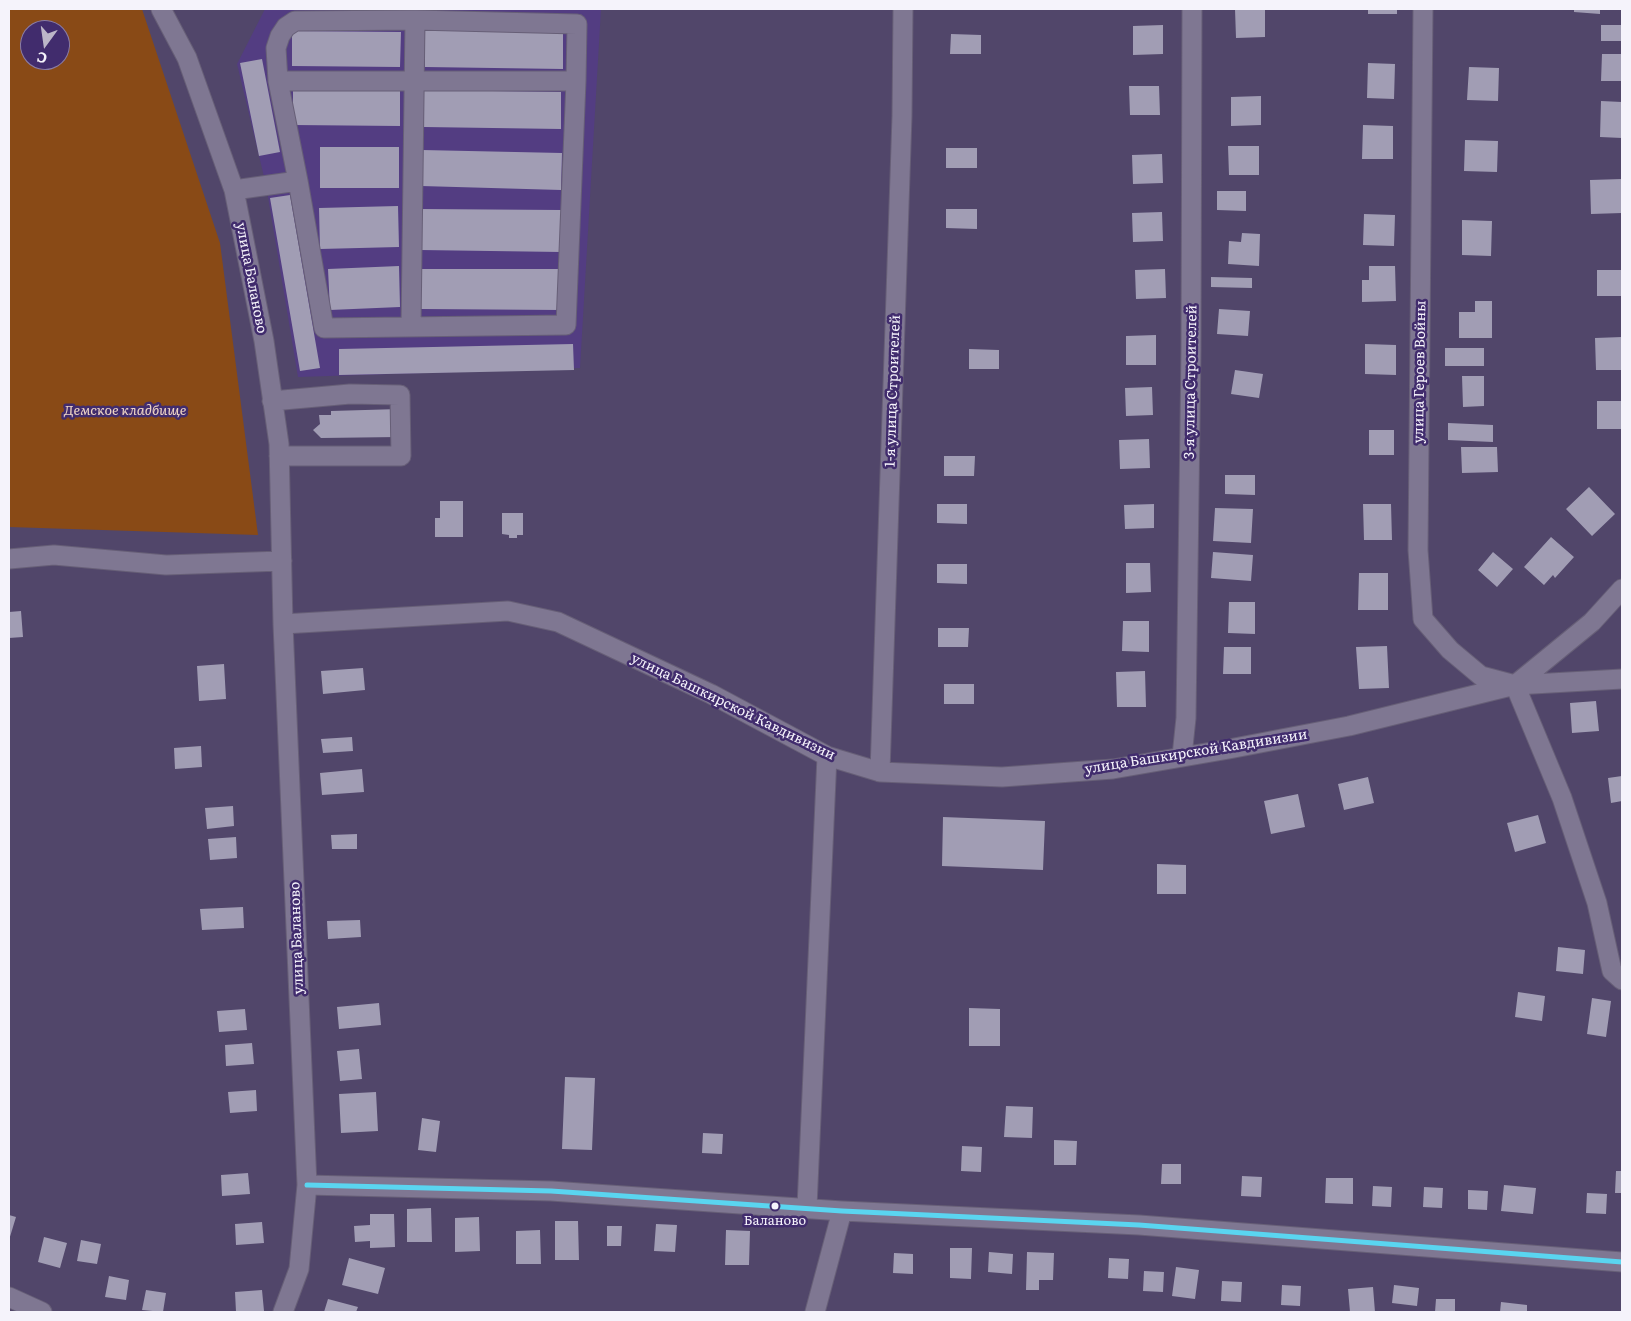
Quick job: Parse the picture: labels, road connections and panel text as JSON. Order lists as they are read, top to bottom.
{
  "streets": {
    "street": [
      "улица Баланово",
      "улица Героев Войны",
      "3-я улица Строителей",
      "1-я улица Строителей",
      "улица Башкирской Кавдивизии"
    ]
  },
  "crossings": [
    ["улица Баланово", "улица Башкирской Кавдивизии"],
    ["улица Героев Войны", "улица Башкирской Кавдивизии"],
    ["3-я улица Строителей", "улица Башкирской Кавдивизии"],
    ["1-я улица Строителей", "улица Башкирской Кавдивизии"]
  ],
  "parks": ["Демское кладбище"],
  "places": ["Баланово"],
  "north": "bottom"
}
